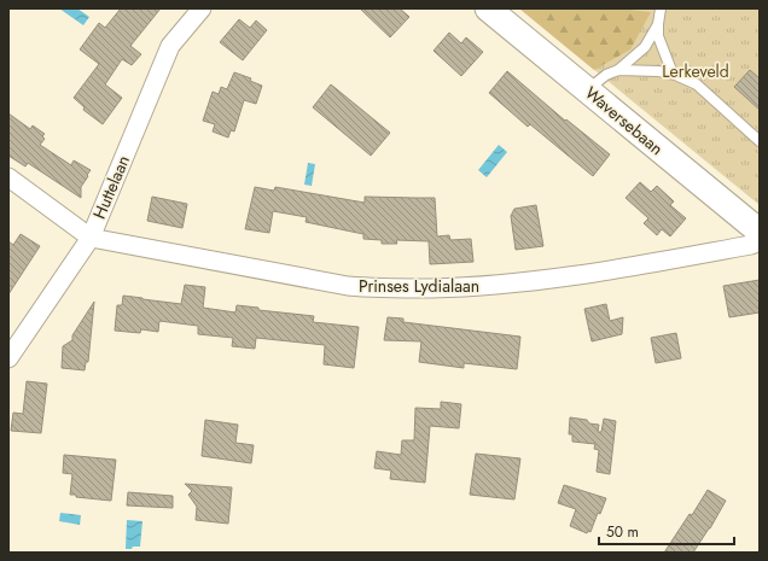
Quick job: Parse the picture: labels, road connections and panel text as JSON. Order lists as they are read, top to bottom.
{
  "streets": {
    "street": ["Waversebaan", "Huttelaan", "Prinses Lydialaan"]
  },
  "crossings": [
    ["Huttelaan", "Prinses Lydialaan"]
  ],
  "parks": ["Lerkeveld"],
  "scale_bar": "50 m"
}
